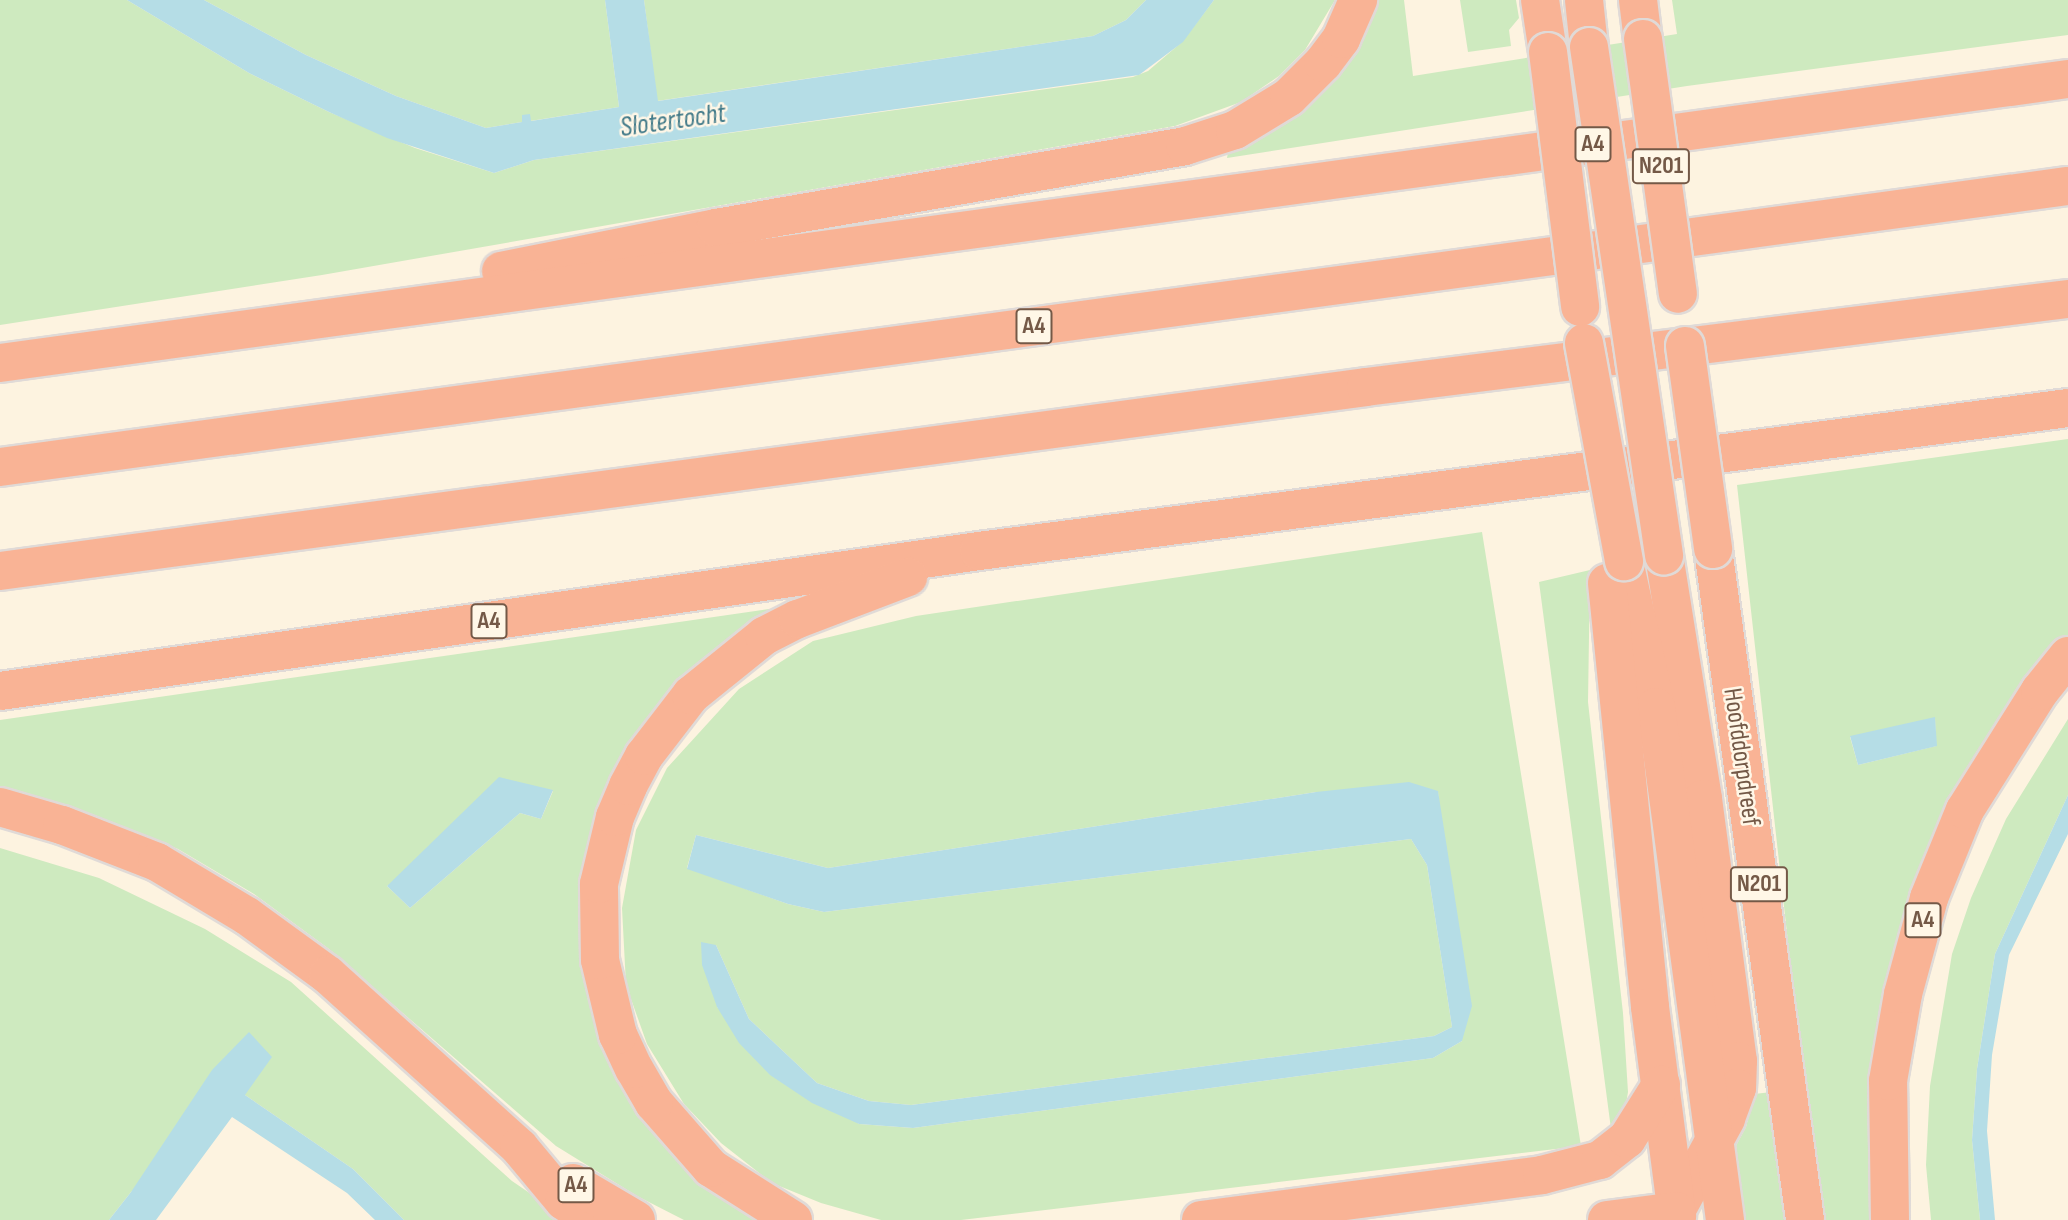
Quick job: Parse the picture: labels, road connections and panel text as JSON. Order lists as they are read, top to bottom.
{
  "streets": {
    "highway": ["A4", "N201", "Hoofddorpdreef"]
  },
  "water": ["Slotertocht"]
}
